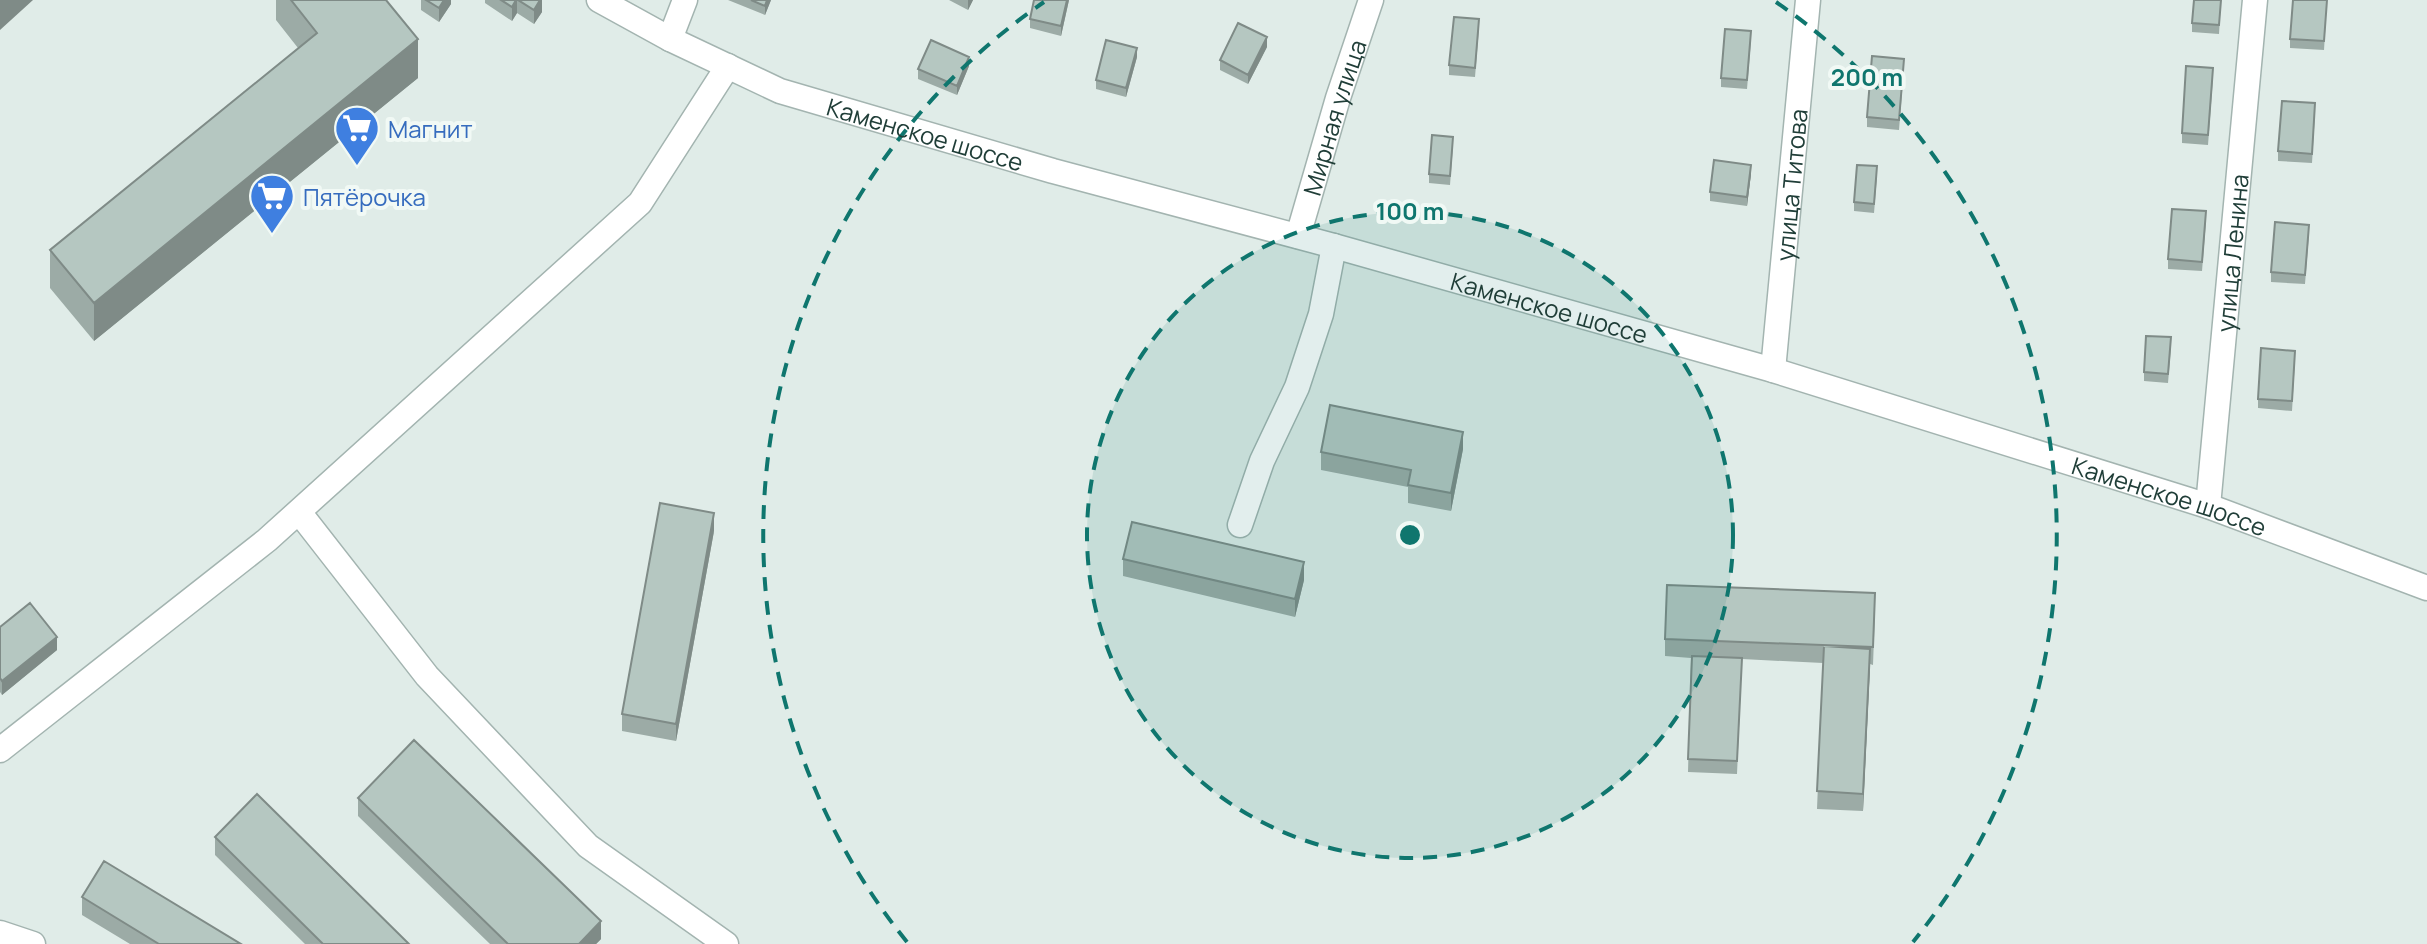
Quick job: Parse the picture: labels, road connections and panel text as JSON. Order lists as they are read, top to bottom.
{
  "streets": {
    "street": [
      "Мирная улица",
      "Каменское шоссе",
      "улица Титова",
      "улица Ленина"
    ]
  },
  "crossings": [
    ["Мирная улица", "Каменское шоссе"],
    ["Каменское шоссе", "улица Титова"],
    ["Каменское шоссе", "улица Ленина"]
  ],
  "places": {
    "supermarket": ["Магнит", "Пятёрочка"]
  },
  "rings": ["200 m", "100 m"]
}
